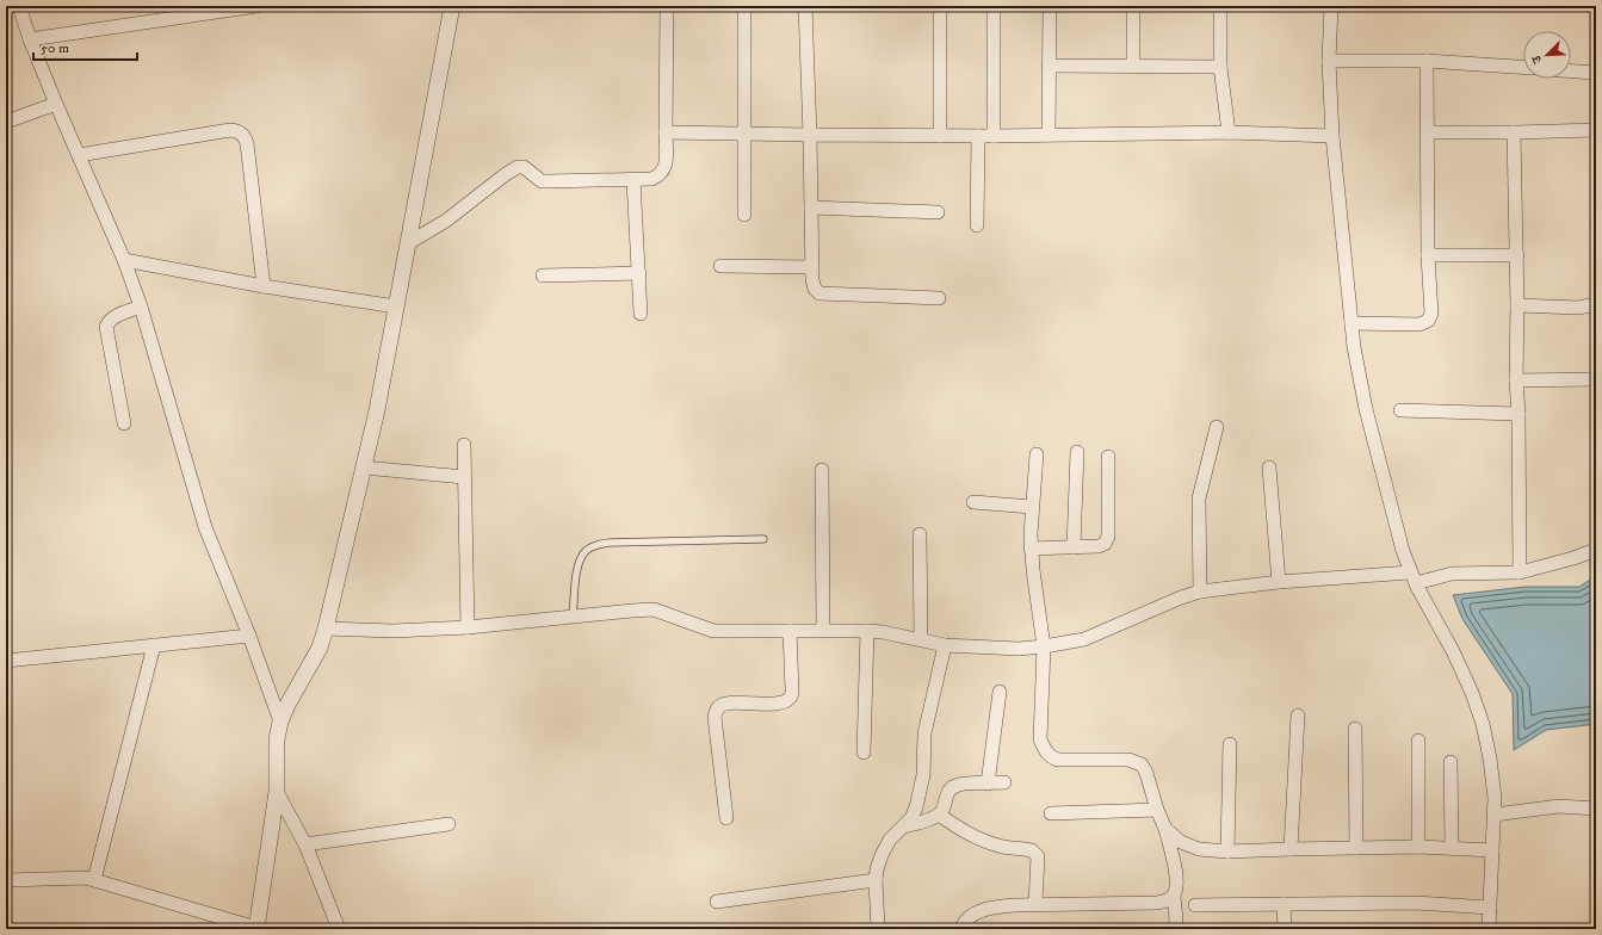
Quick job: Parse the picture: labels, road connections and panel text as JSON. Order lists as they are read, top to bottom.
{
  "scale_bar": "50 m",
  "north": "bottom left"
}
